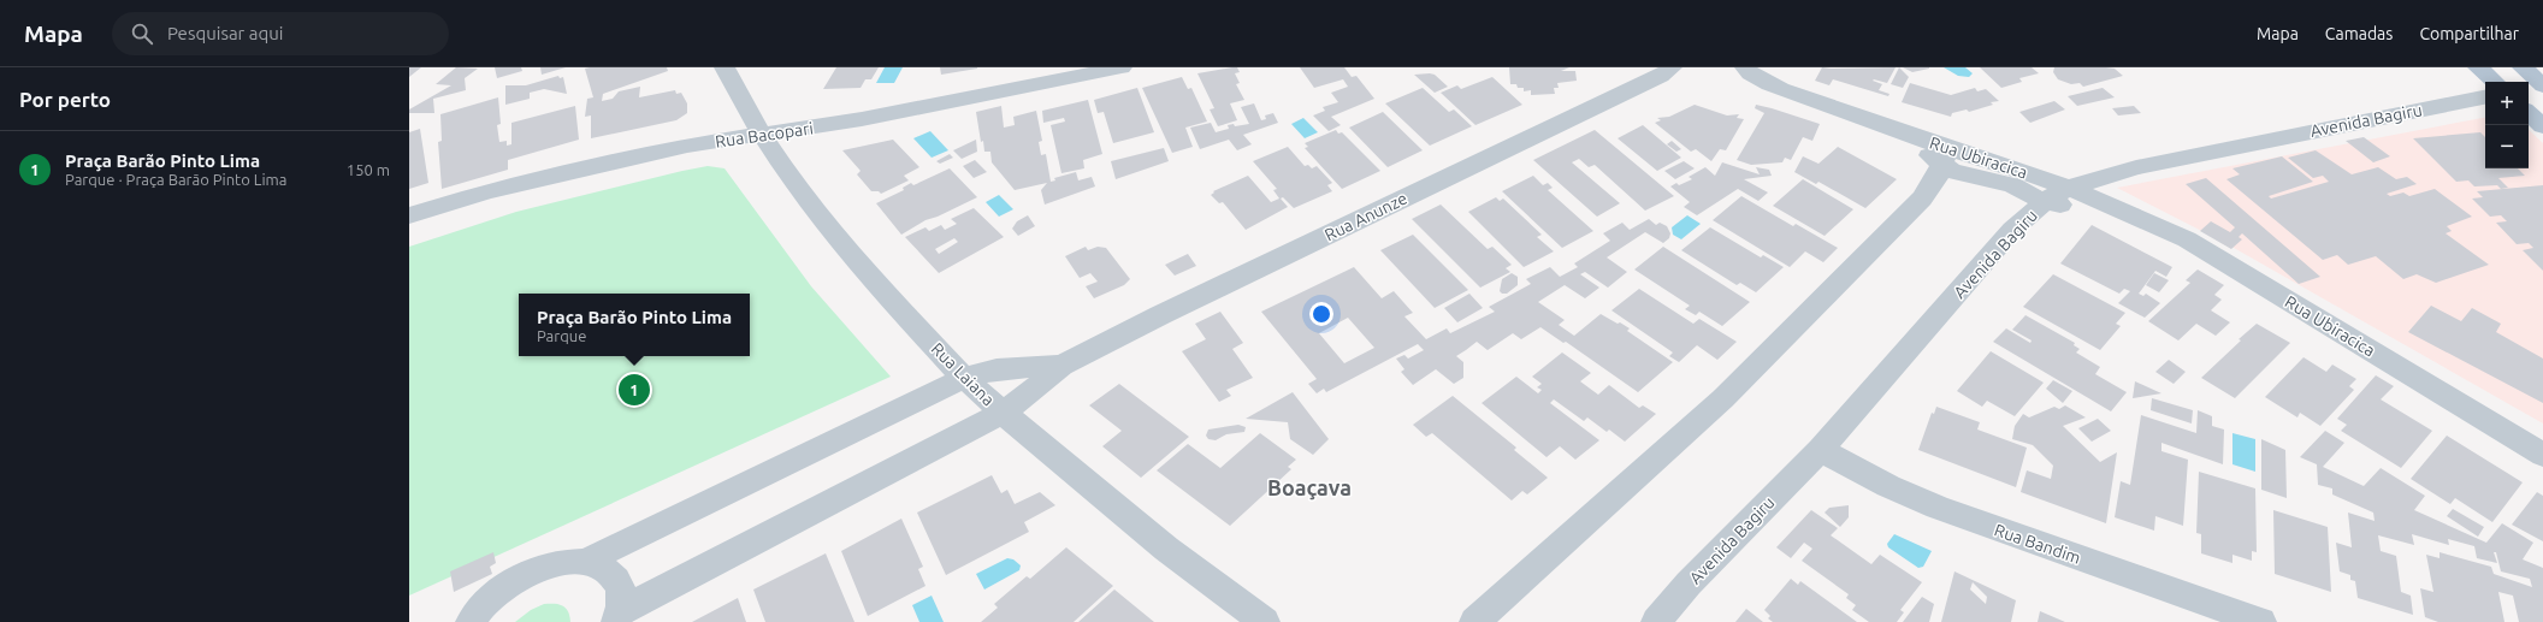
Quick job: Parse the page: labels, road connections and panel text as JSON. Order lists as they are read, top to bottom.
{
  "streets": {
    "street": [
      "Avenida Bagiru",
      "Rua Bacopari",
      "Rua Ubiracica",
      "Rua Anunze",
      "Rua Laiana",
      "Rua Bandim"
    ]
  },
  "crossings": [
    ["Avenida Bagiru", "Rua Ubiracica"],
    ["Avenida Bagiru", "Rua Bandim"],
    ["Rua Bacopari", "Rua Laiana"],
    ["Rua Anunze", "Rua Laiana"]
  ],
  "districts": ["Boaçava"],
  "page": {
    "header": "Mapa",
    "search": "Pesquisar aqui",
    "nav": ["Mapa", "Camadas", "Compartilhar"],
    "heading": "Por perto",
    "map_buttons": ["+", "−"],
    "list": [
      {
        "mark": "1",
        "name": "Praça Barão Pinto Lima",
        "note": "Parque · Praça Barão Pinto Lima",
        "value": "150 m"
      }
    ],
    "popup": ["Praça Barão Pinto Lima", "Parque"],
    "pins": "1"
  }
}
